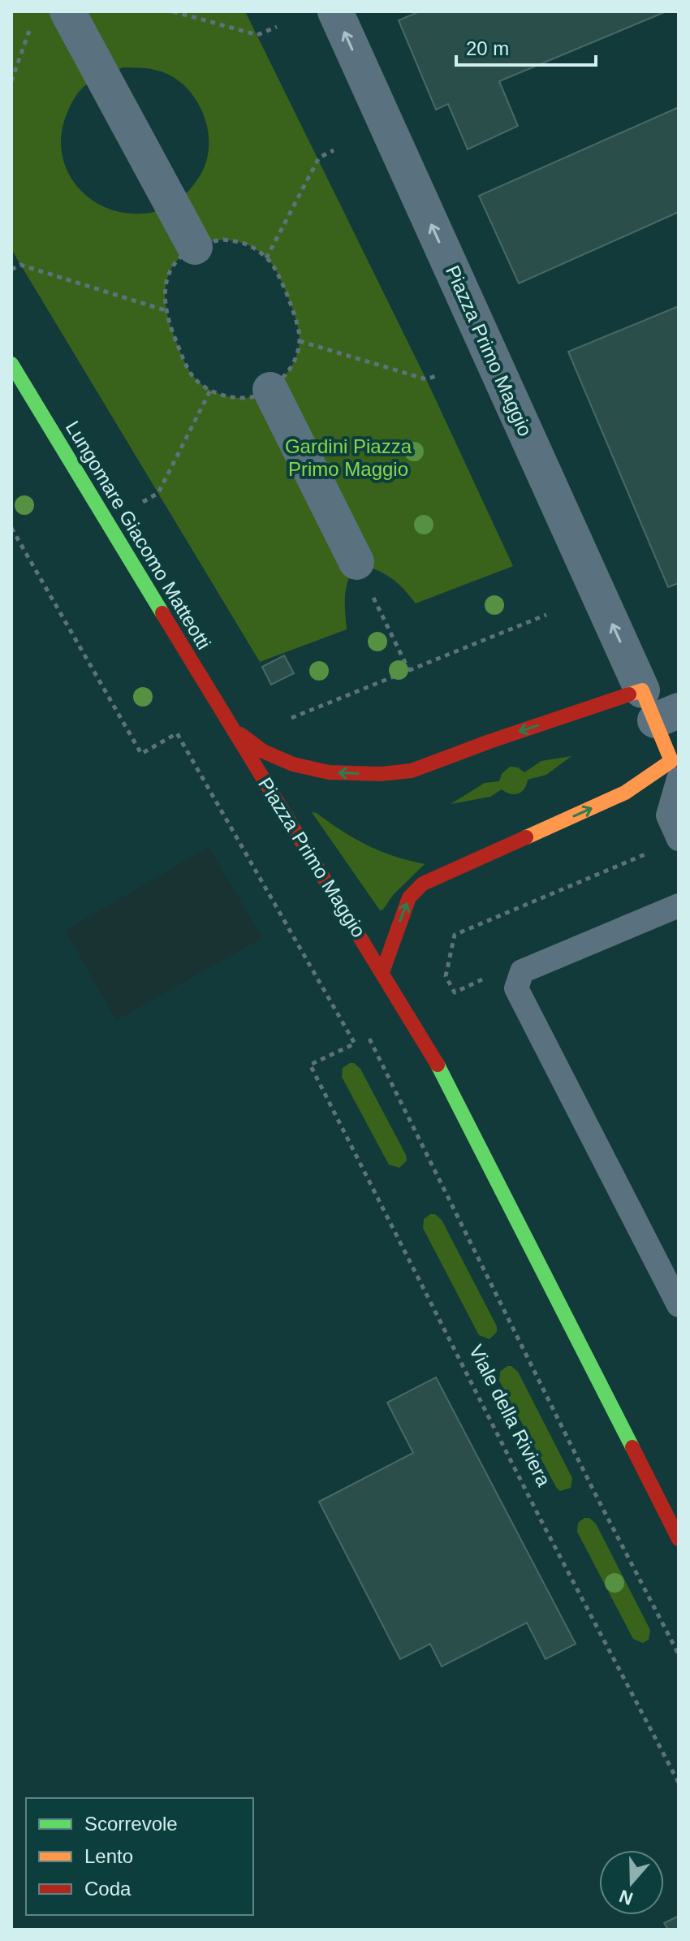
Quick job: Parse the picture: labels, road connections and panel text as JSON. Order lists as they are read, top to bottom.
{
  "streets": {
    "street": ["Piazza Primo Maggio", "Lungomare Giacomo Matteotti"],
    "path": ["Viale della Riviera"]
  },
  "crossings": [
    ["Piazza Primo Maggio", "Lungomare Giacomo Matteotti"]
  ],
  "parks": ["Gardini Piazza Primo Maggio"],
  "legend": ["Scorrevole", "Lento", "Coda"],
  "scale_bar": "20 m",
  "north": "bottom"
}
